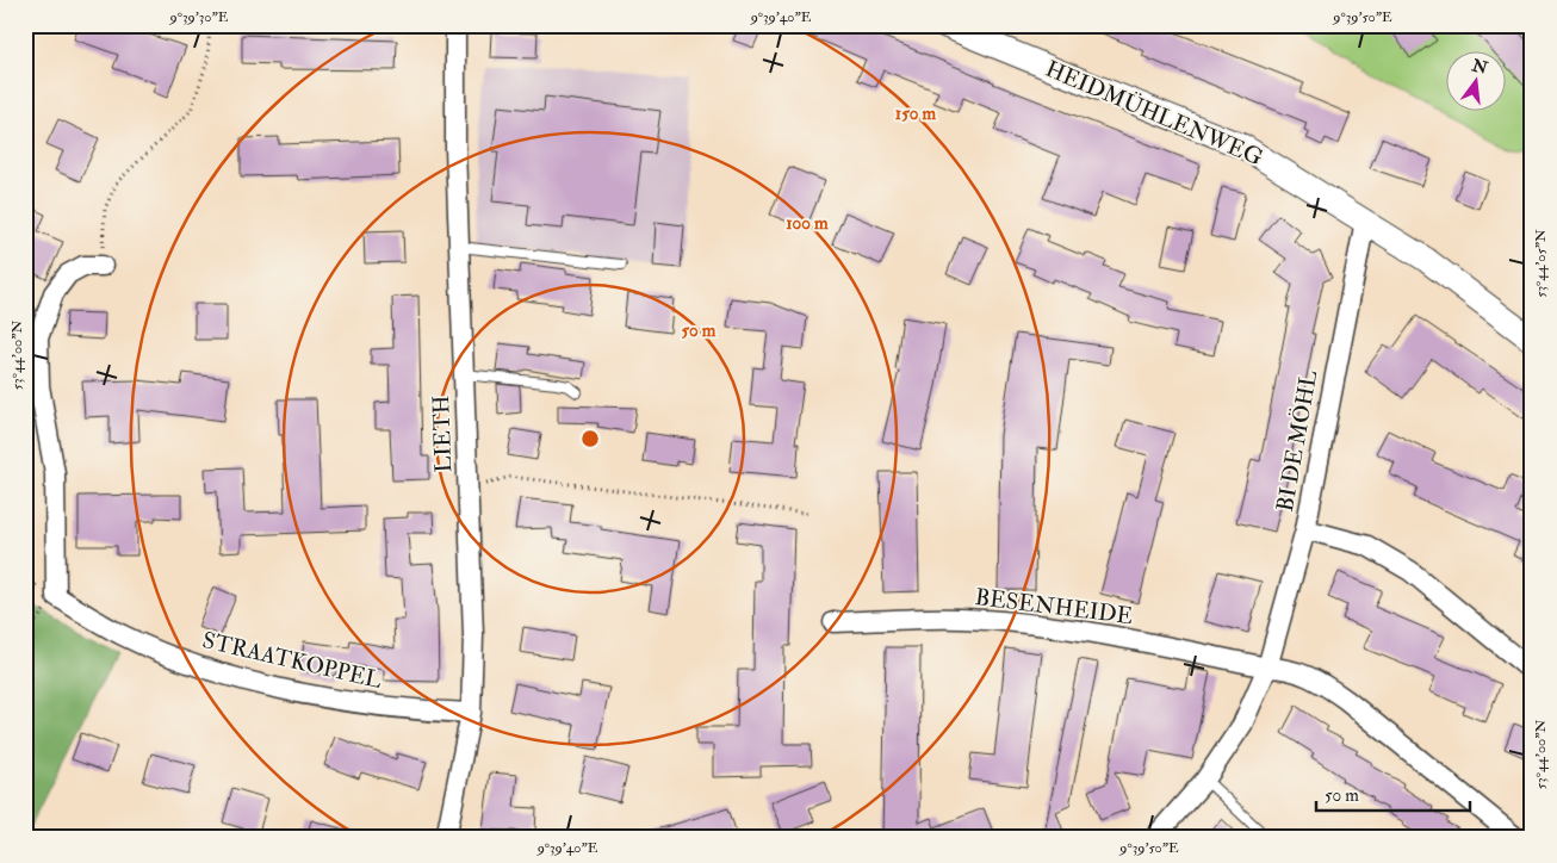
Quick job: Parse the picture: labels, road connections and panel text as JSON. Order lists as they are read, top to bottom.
{
  "streets": {
    "street": [
      "HEIDMÜHLENWEG",
      "LIETH",
      "BI DE MÖHL",
      "BESENHEIDE",
      "STRAATKOPPEL"
    ]
  },
  "crossings": [
    ["HEIDMÜHLENWEG", "BI DE MÖHL"],
    ["LIETH", "STRAATKOPPEL"],
    ["BI DE MÖHL", "BESENHEIDE"]
  ],
  "scale_bar": "50 m",
  "north": "top",
  "coordinates": [
    "9°39'30\"E",
    "9°39'40\"E",
    "9°39'50\"E",
    "53°44'05\"N",
    "53°44'00\"N"
  ],
  "rings": ["150 m", "100 m", "50 m"]
}
